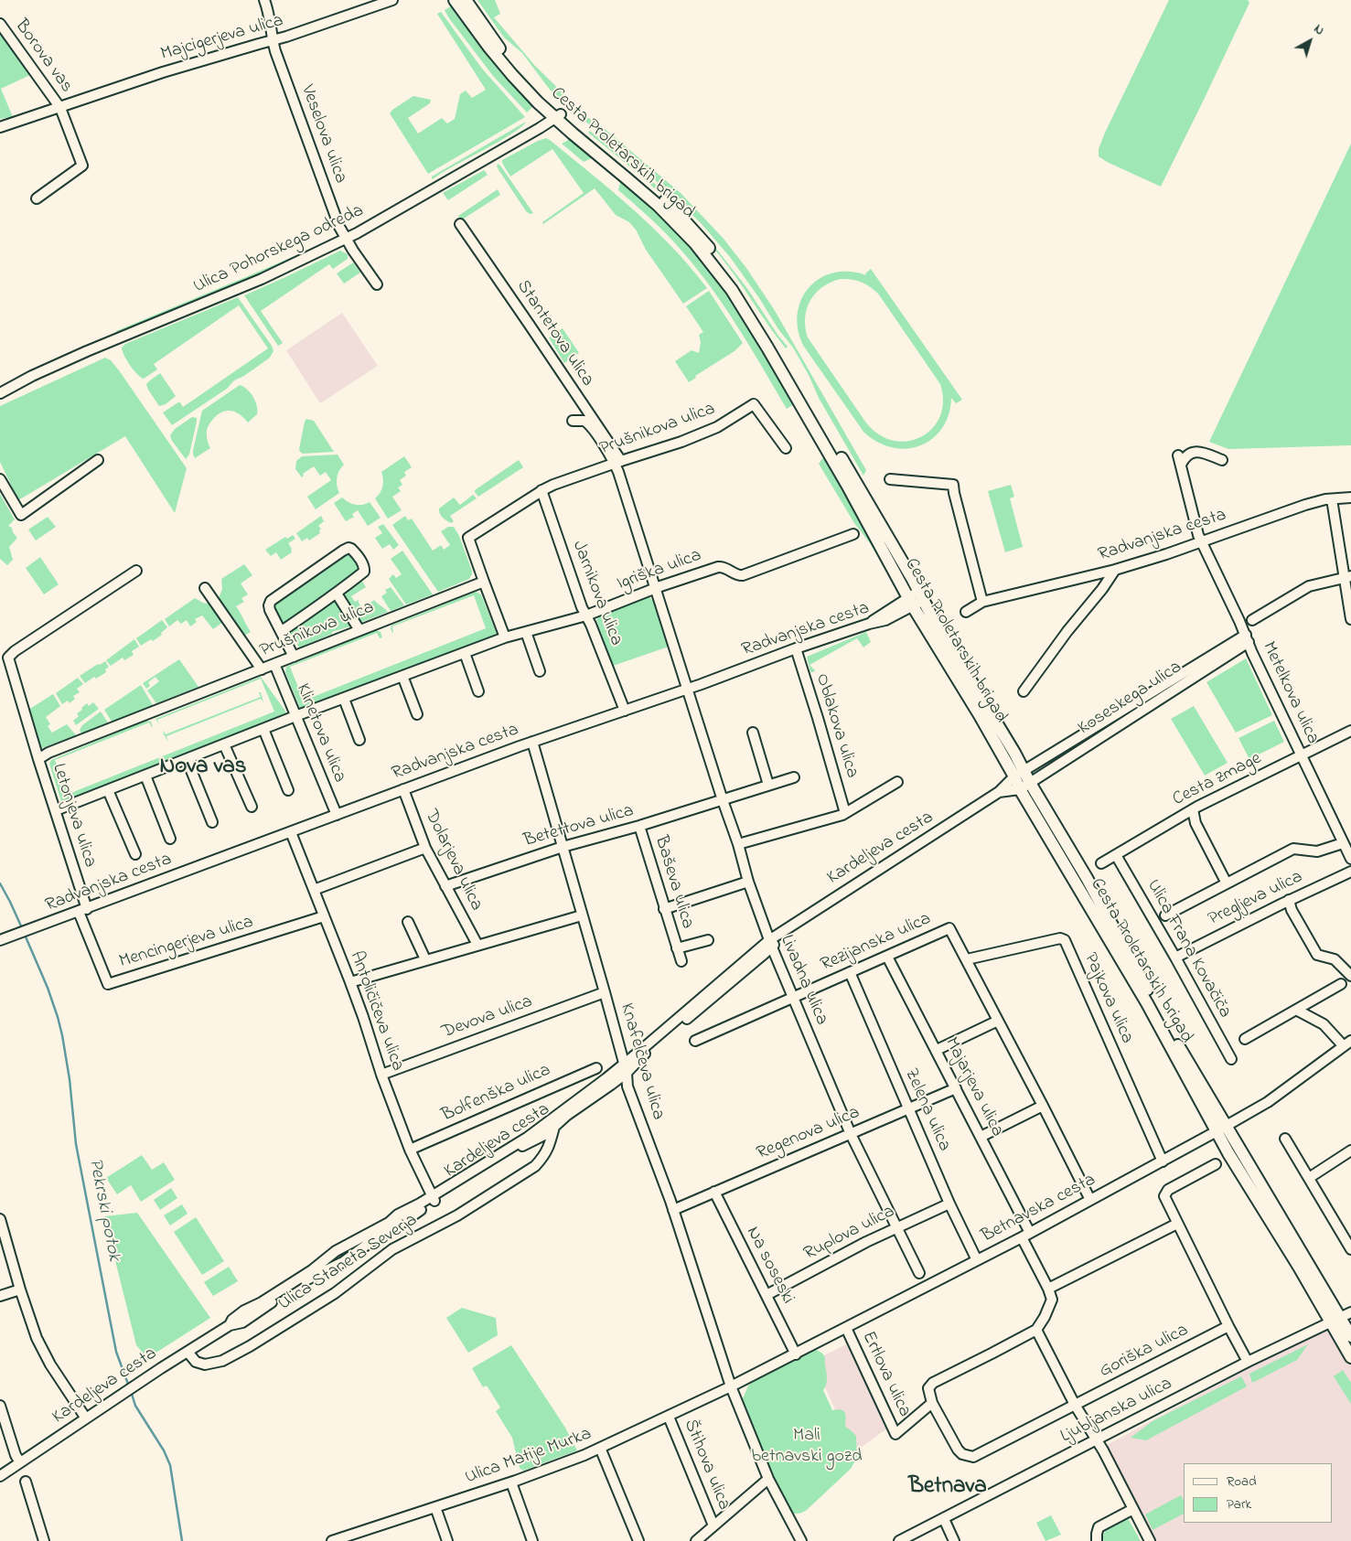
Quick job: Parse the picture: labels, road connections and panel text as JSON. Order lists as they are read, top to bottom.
{
  "streets": {
    "main road": ["Cesta Proletarskih brigad"],
    "street": [
      "Majcigerjeva ulica",
      "Borova vas",
      "Veselova ulica",
      "Ulica Pohorskega odreda",
      "Stantetova ulica",
      "Prušnikova ulica",
      "Radvanjska cesta",
      "Igriška ulica",
      "Jarnikova ulica",
      "Metelkova ulica",
      "Koseskega ulica",
      "Oblakova ulica",
      "Klinetova ulica",
      "Cesta zmage",
      "Letonjeva ulica",
      "Betettova ulica",
      "Kardeljeva cesta",
      "Dolarjeva ulica",
      "Baševa ulica",
      "Pregljeva ulica",
      "Mencingerjeva ulica",
      "Rezijanska ulica",
      "Ulica Frana Kovačiča",
      "Livadna ulica",
      "Pajkova ulica",
      "Antoličičeva ulica",
      "Devova ulica",
      "Knafelčeva ulica",
      "Majarjeva ulica",
      "Bolfenška ulica",
      "Zelena ulica",
      "Regenova ulica",
      "Betnavska cesta",
      "Ruplova ulica",
      "Ulica Staneta Severja",
      "Na soseski",
      "Goriška ulica",
      "Ertlova ulica",
      "Ljubljanska ulica",
      "Ulica Matije Murka",
      "Štihova ulica"
    ]
  },
  "crossings": [
    ["Majcigerjeva ulica", "Borova vas"],
    ["Majcigerjeva ulica", "Veselova ulica"],
    ["Veselova ulica", "Ulica Pohorskega odreda"],
    ["Cesta Proletarskih brigad", "Ulica Pohorskega odreda"],
    ["Cesta Proletarskih brigad", "Radvanjska cesta"],
    ["Cesta Proletarskih brigad", "Koseskega ulica"],
    ["Cesta Proletarskih brigad", "Betnavska cesta"],
    ["Cesta Proletarskih brigad", "Ljubljanska ulica"],
    ["Stantetova ulica", "Prušnikova ulica"],
    ["Stantetova ulica", "Livadna ulica"],
    ["Prušnikova ulica", "Jarnikova ulica"],
    ["Prušnikova ulica", "Klinetova ulica"],
    ["Prušnikova ulica", "Letonjeva ulica"],
    ["Prušnikova ulica", "Livadna ulica"],
    ["Radvanjska cesta", "Jarnikova ulica"],
    ["Radvanjska cesta", "Metelkova ulica"],
    ["Radvanjska cesta", "Oblakova ulica"],
    ["Radvanjska cesta", "Klinetova ulica"],
    ["Radvanjska cesta", "Letonjeva ulica"],
    ["Radvanjska cesta", "Dolarjeva ulica"],
    ["Radvanjska cesta", "Mencingerjeva ulica"],
    ["Radvanjska cesta", "Livadna ulica"],
    ["Radvanjska cesta", "Antoličičeva ulica"],
    ["Radvanjska cesta", "Knafelčeva ulica"],
    ["Igriška ulica", "Jarnikova ulica"],
    ["Igriška ulica", "Klinetova ulica"],
    ["Igriška ulica", "Letonjeva ulica"],
    ["Igriška ulica", "Livadna ulica"],
    ["Metelkova ulica", "Koseskega ulica"],
    ["Metelkova ulica", "Cesta zmage"],
    ["Koseskega ulica", "Kardeljeva cesta"],
    ["Cesta zmage", "Ulica Frana Kovačiča"],
    ["Letonjeva ulica", "Mencingerjeva ulica"],
    ["Betettova ulica", "Dolarjeva ulica"],
    ["Betettova ulica", "Baševa ulica"],
    ["Betettova ulica", "Livadna ulica"],
    ["Betettova ulica", "Knafelčeva ulica"],
    ["Kardeljeva cesta", "Livadna ulica"],
    ["Kardeljeva cesta", "Antoličičeva ulica"],
    ["Kardeljeva cesta", "Knafelčeva ulica"],
    ["Kardeljeva cesta", "Ulica Staneta Severja"],
    ["Pregljeva ulica", "Ulica Frana Kovačiča"],
    ["Mencingerjeva ulica", "Antoličičeva ulica"],
    ["Rezijanska ulica", "Livadna ulica"],
    ["Rezijanska ulica", "Pajkova ulica"],
    ["Rezijanska ulica", "Majarjeva ulica"],
    ["Rezijanska ulica", "Zelena ulica"],
    ["Rezijanska ulica", "Betnavska cesta"],
    ["Livadna ulica", "Regenova ulica"],
    ["Livadna ulica", "Ruplova ulica"],
    ["Pajkova ulica", "Betnavska cesta"],
    ["Antoličičeva ulica", "Devova ulica"],
    ["Antoličičeva ulica", "Bolfenška ulica"],
    ["Devova ulica", "Knafelčeva ulica"],
    ["Knafelčeva ulica", "Regenova ulica"],
    ["Knafelčeva ulica", "Betnavska cesta"],
    ["Knafelčeva ulica", "Ulica Matije Murka"],
    ["Majarjeva ulica", "Regenova ulica"],
    ["Majarjeva ulica", "Betnavska cesta"],
    ["Zelena ulica", "Regenova ulica"],
    ["Zelena ulica", "Betnavska cesta"],
    ["Zelena ulica", "Ruplova ulica"],
    ["Regenova ulica", "Na soseski"],
    ["Betnavska cesta", "Na soseski"],
    ["Betnavska cesta", "Ertlova ulica"],
    ["Betnavska cesta", "Ulica Matije Murka"],
    ["Ruplova ulica", "Na soseski"],
    ["Goriška ulica", "Ertlova ulica"],
    ["Ulica Matije Murka", "Štihova ulica"]
  ],
  "districts": ["Nova vas", "Betnava"],
  "water": ["Pekrski potok"],
  "parks": ["Mali betnavski gozd"],
  "legend": ["Road", "Park"],
  "north": "top right"
}
